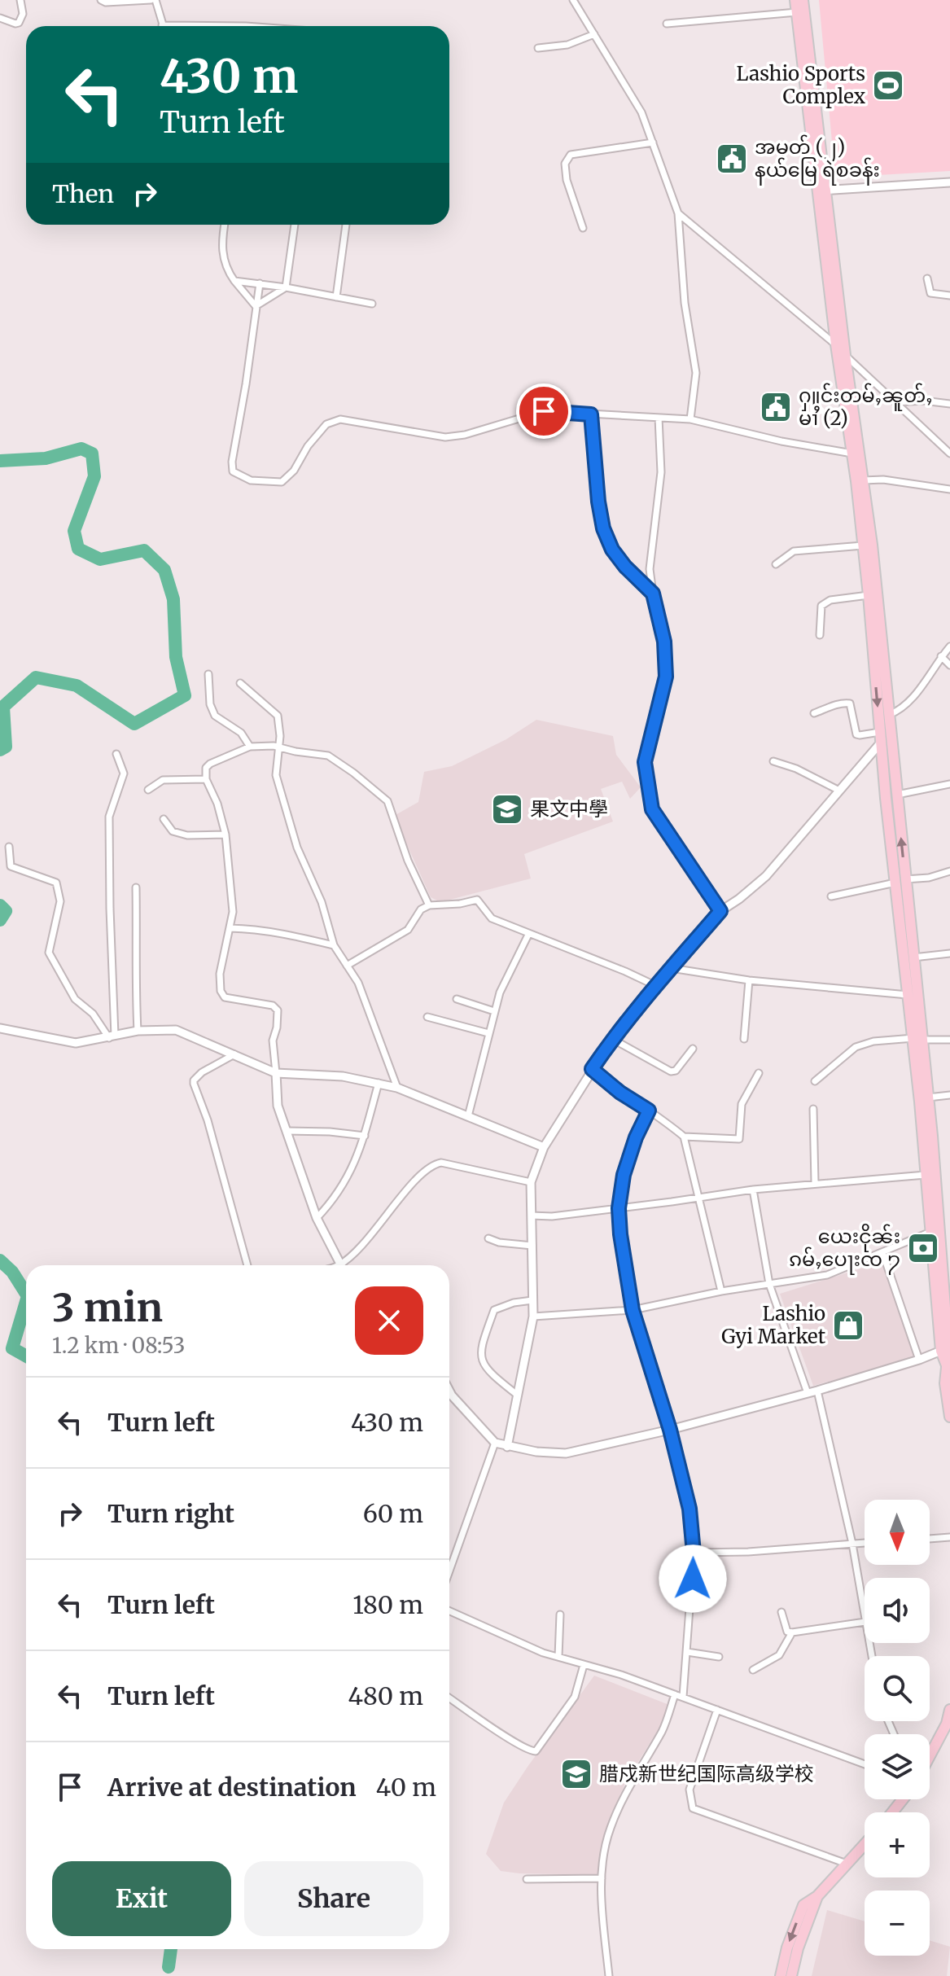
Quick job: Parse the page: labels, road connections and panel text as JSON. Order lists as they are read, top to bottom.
{
  "places": {
    "sports": ["Lashio Sports Complex"],
    "public building": ["အမှတ် (၂) နယ်မြေ ရဲစခန်း", "ႁူင်းတမ်ႇၼူတ်ႇ မၢႆ (2)"],
    "school or university": ["果文中學", "腊戍新世纪国际高级学校"],
    "bank": ["ယေးငိုၼ်း ၵမ်ႇပေႃးၸ ႒"],
    "shop": ["Lashio Gyi Market"]
  },
  "north": "bottom",
  "page": {
    "turn": ["430 m", "Turn left"],
    "then": "Then",
    "heading": ["3 min", "1.2 km · 08:53"],
    "list": [
      {
        "name": "Turn left",
        "value": "430 m"
      },
      {
        "name": "Turn right",
        "value": "60 m"
      },
      {
        "name": "Turn left",
        "value": "180 m"
      },
      {
        "name": "Turn left",
        "value": "480 m"
      },
      {
        "name": "Arrive at destination",
        "value": "40 m"
      }
    ],
    "map_buttons": ["+", "−"],
    "buttons": ["Exit", "Share"]
  }
}
